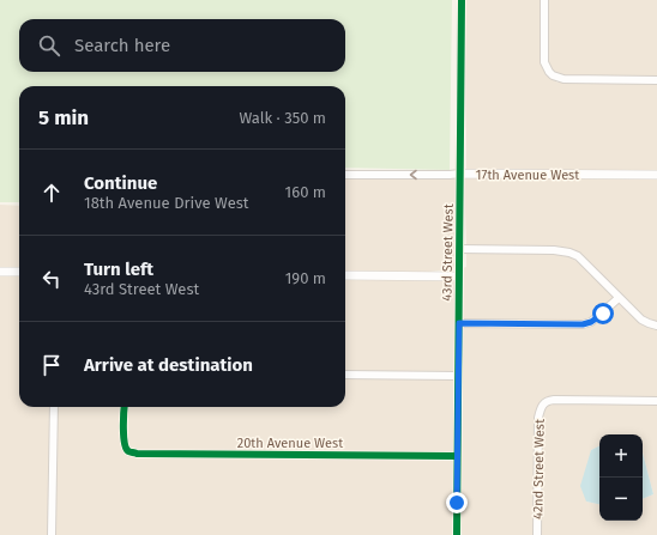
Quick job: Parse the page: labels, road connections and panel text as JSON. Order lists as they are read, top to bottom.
{
  "streets": {
    "street": [
      "17th Avenue West",
      "43rd Street West",
      "20th Avenue West",
      "42nd Street West"
    ]
  },
  "crossings": [
    ["17th Avenue West", "43rd Street West"],
    ["43rd Street West", "20th Avenue West"]
  ],
  "one_way": ["17th Avenue West"],
  "page": {
    "search": "Search here",
    "heading": ["5 min", "Walk · 350 m"],
    "list": [
      ["Continue", "18th Avenue Drive West", "160 m"],
      ["Turn left", "43rd Street West", "190 m"],
      "Arrive at destination"
    ],
    "map_buttons": ["+", "−"]
  }
}
